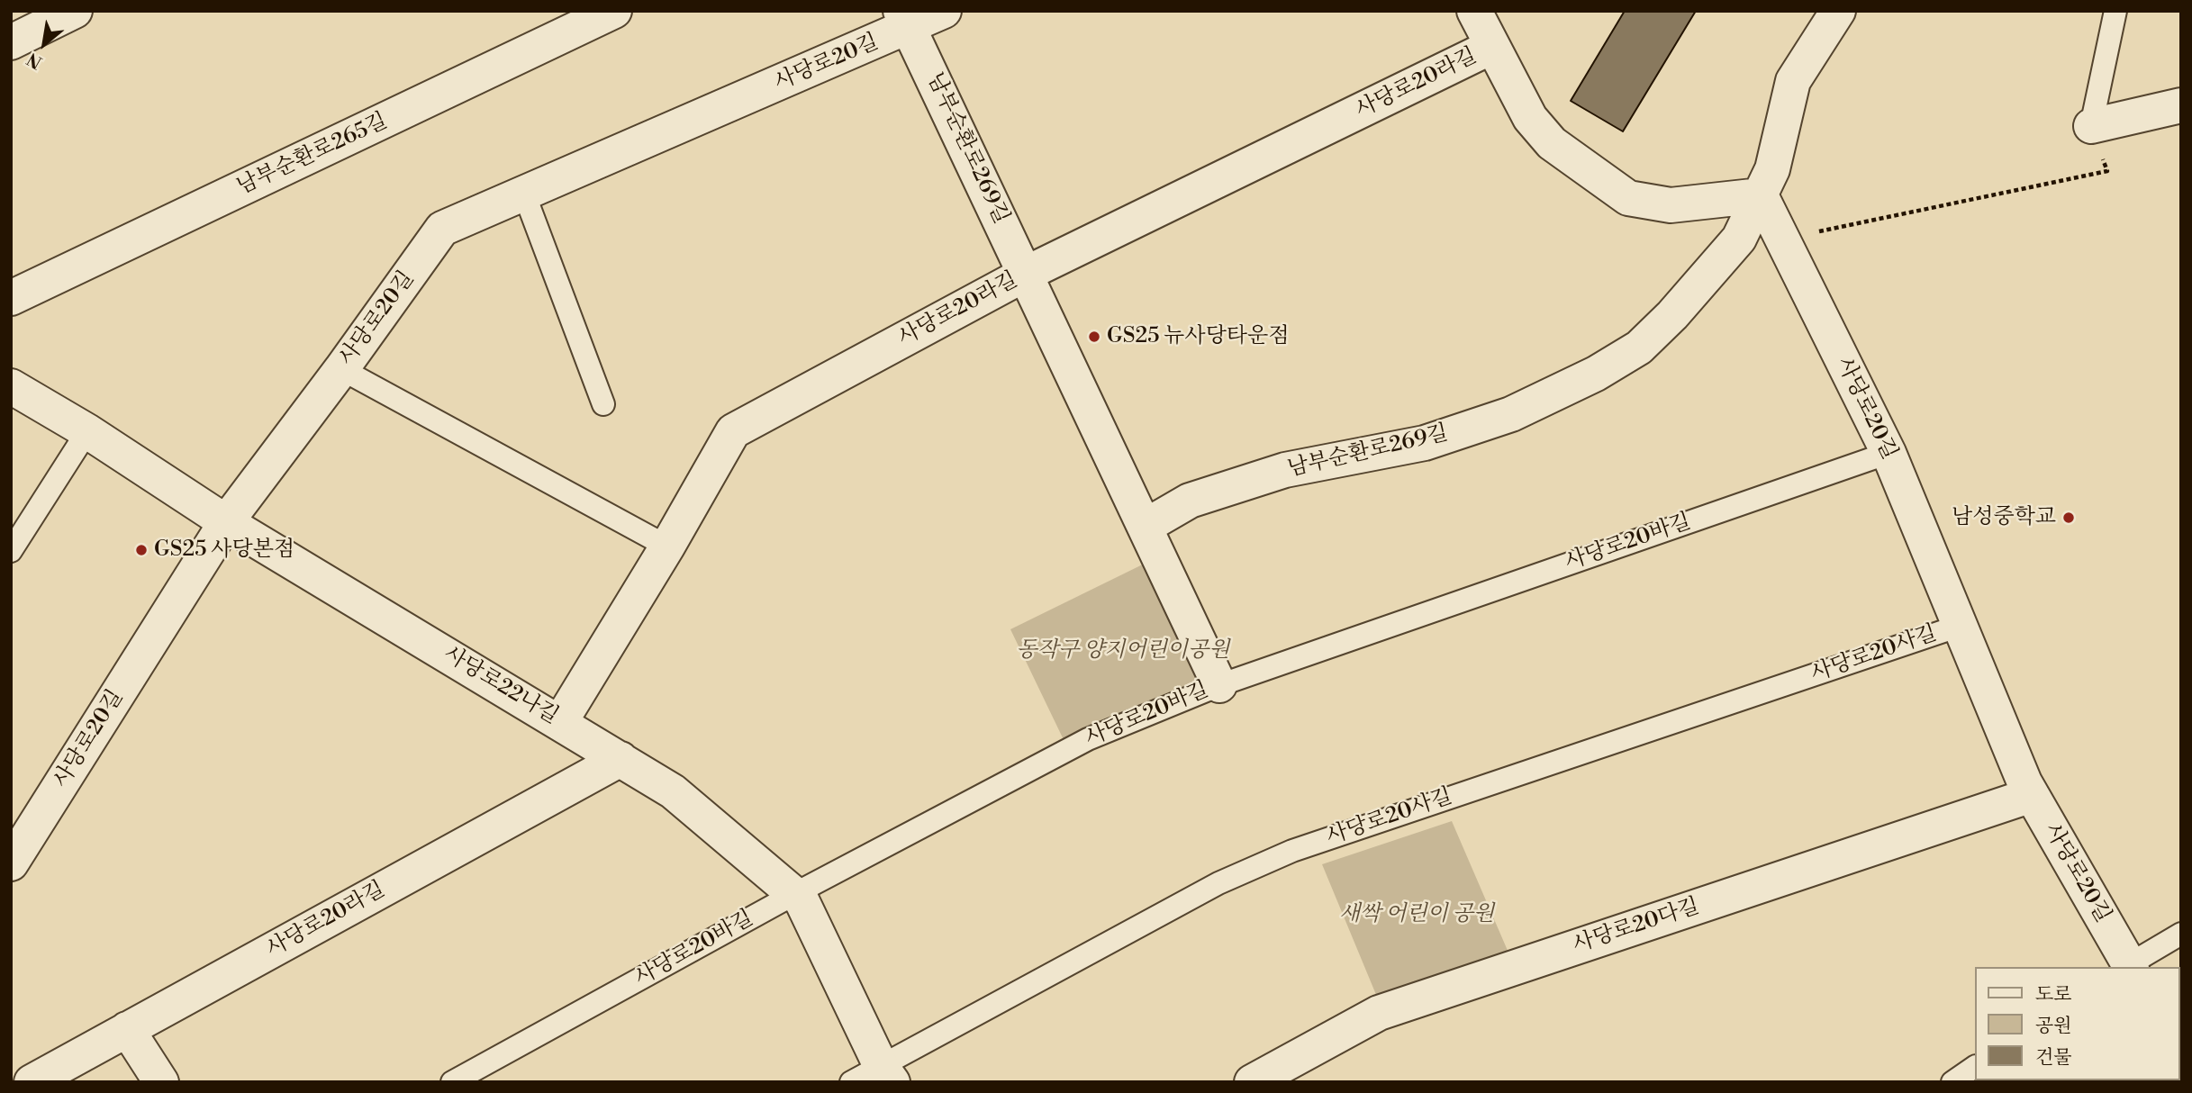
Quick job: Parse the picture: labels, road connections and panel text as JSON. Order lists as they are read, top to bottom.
{
  "streets": {
    "street": [
      "사당로20길",
      "사당로20라길",
      "남부순환로269길",
      "남부순환로265길",
      "사당로22나길",
      "사당로20다길"
    ],
    "lane": ["사당로20바길", "사당로20사길"]
  },
  "crossings": [
    ["사당로20길", "남부순환로269길"],
    ["사당로20길", "사당로20바길"],
    ["사당로20길", "사당로20사길"],
    ["사당로20길", "사당로22나길"],
    ["사당로20길", "사당로20다길"],
    ["사당로20라길", "남부순환로269길"],
    ["사당로20라길", "사당로22나길"],
    ["남부순환로269길", "사당로20바길"],
    ["사당로20바길", "사당로22나길"],
    ["사당로20사길", "사당로22나길"]
  ],
  "parks": ["동작구 양지어린이공원", "새싹 어린이 공원"],
  "places": ["GS25 뉴사당타운점", "남성중학교", "GS25 사당본점"],
  "legend": ["도로", "공원", "건물"],
  "north": "bottom left"
}
